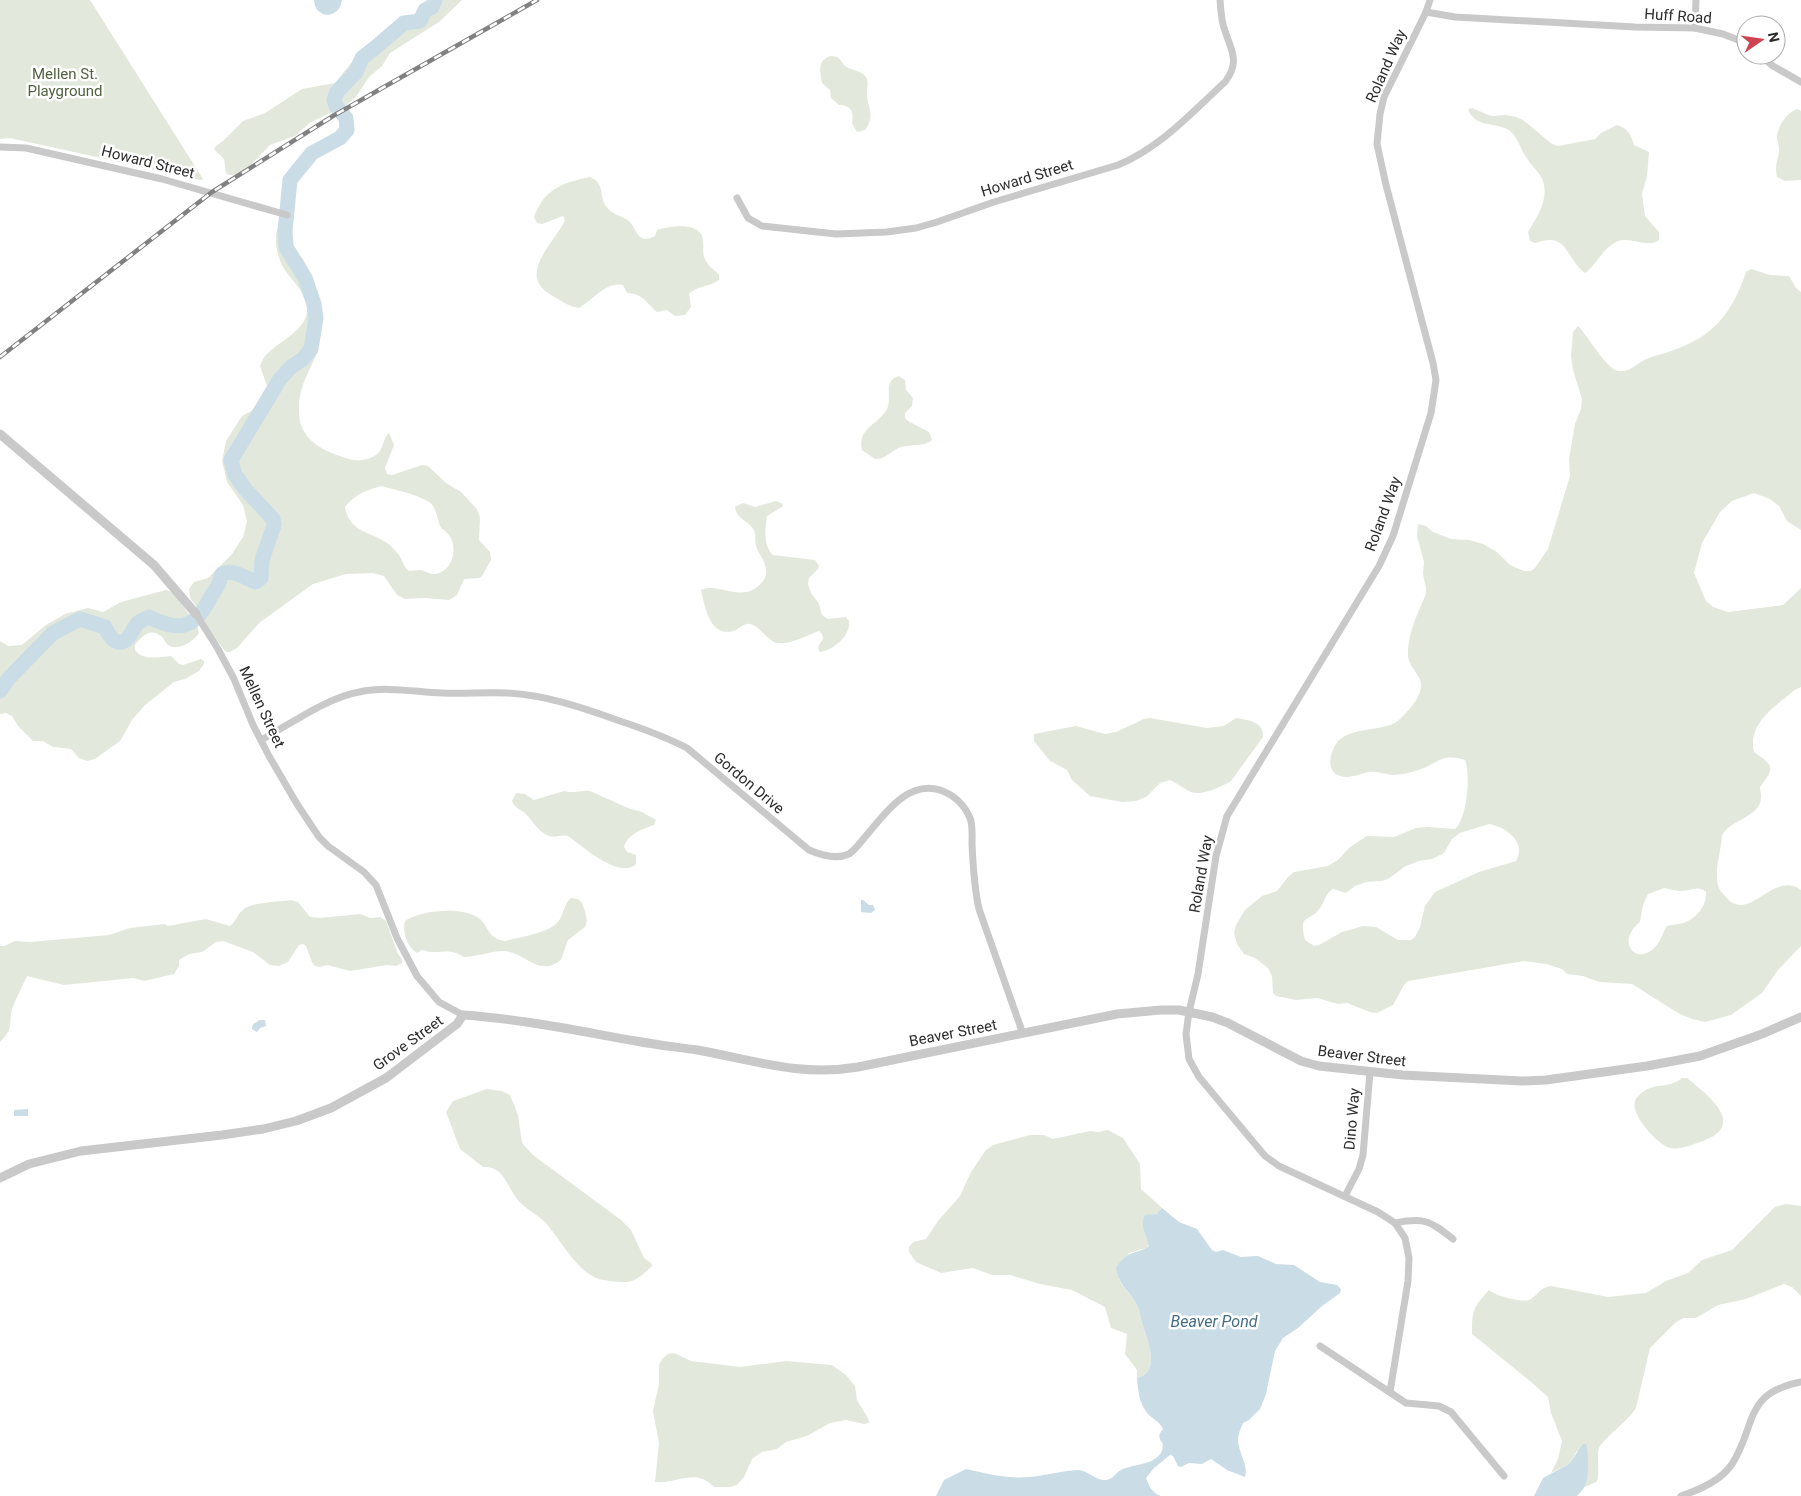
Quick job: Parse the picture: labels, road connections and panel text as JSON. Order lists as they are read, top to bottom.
{
  "streets": {
    "street": [
      "Huff Road",
      "Roland Way",
      "Howard Street",
      "Mellen Street",
      "Gordon Drive",
      "Beaver Street",
      "Grove Street",
      "Dino Way"
    ]
  },
  "crossings": [
    ["Huff Road", "Roland Way"],
    ["Roland Way", "Beaver Street"],
    ["Roland Way", "Dino Way"],
    ["Mellen Street", "Gordon Drive"],
    ["Mellen Street", "Grove Street"],
    ["Gordon Drive", "Beaver Street"],
    ["Beaver Street", "Grove Street"],
    ["Beaver Street", "Dino Way"]
  ],
  "water": ["Beaver Pond"],
  "parks": ["Mellen St. Playground"],
  "north": "right"
}
